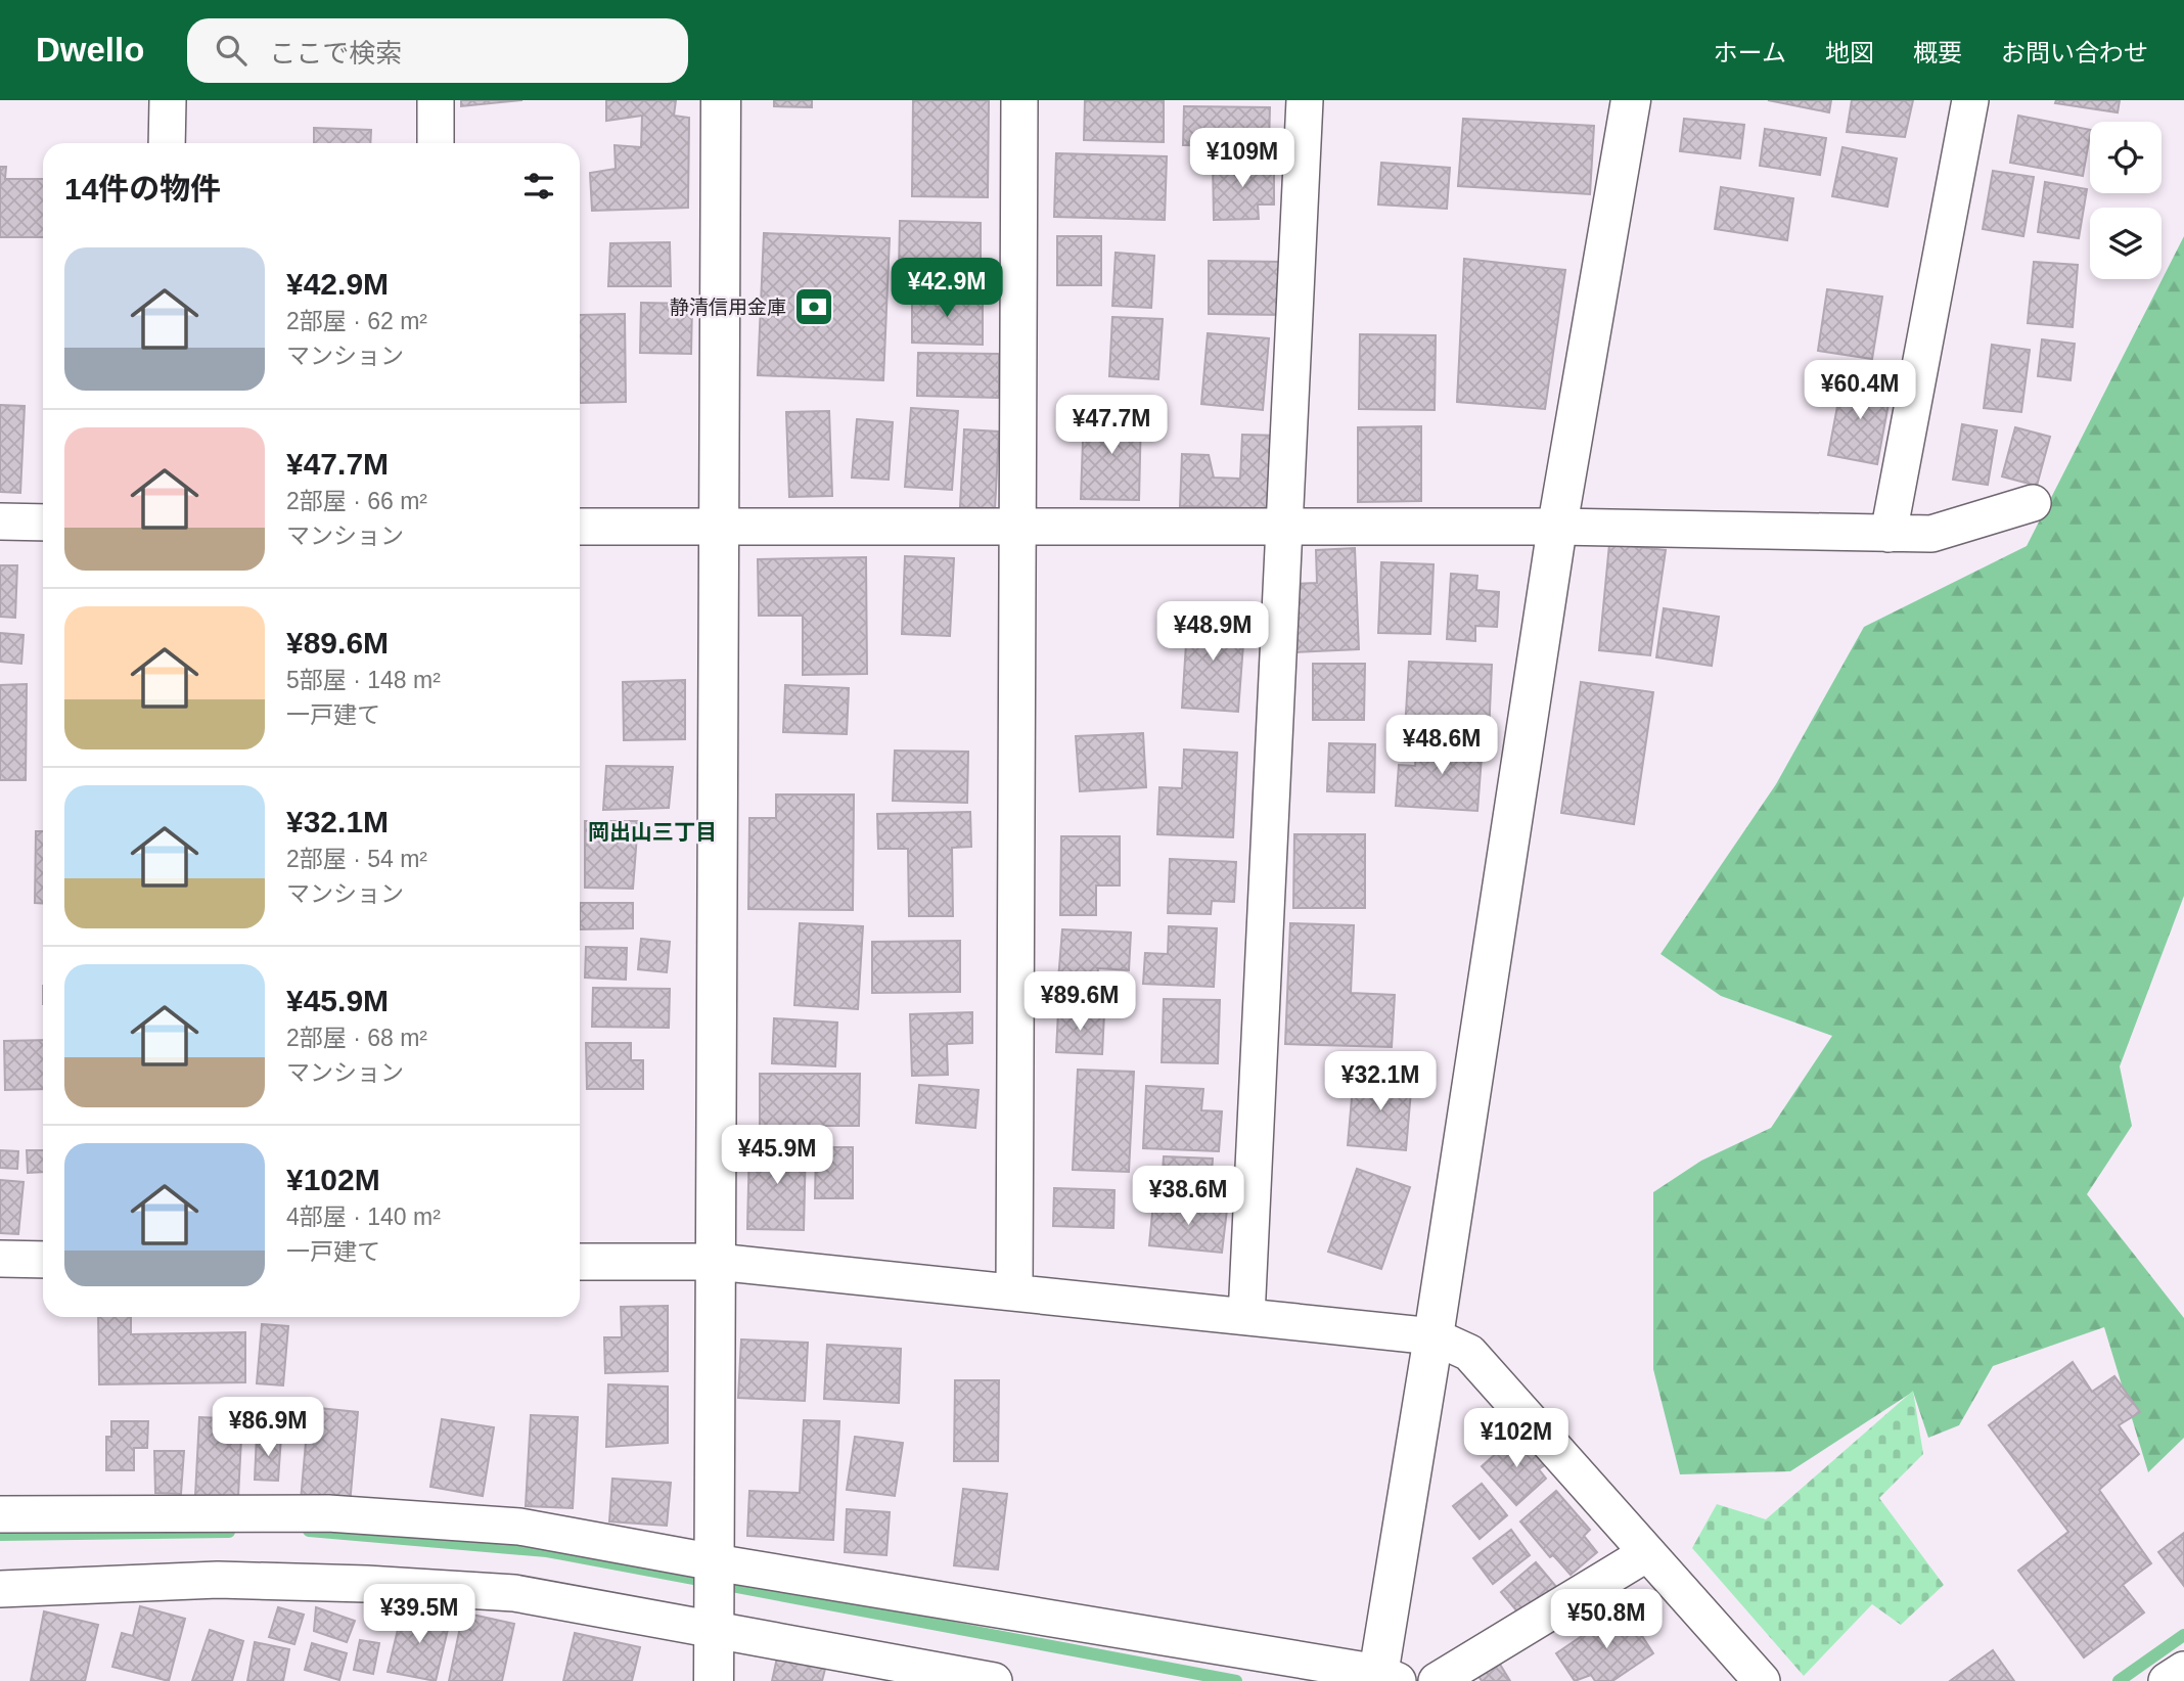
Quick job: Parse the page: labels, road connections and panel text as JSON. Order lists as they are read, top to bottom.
{
  "districts": ["岡出山三丁目"],
  "places": {
    "bank": ["静清信用金庫"]
  },
  "page": {
    "header": "Dwello",
    "search": "ここで検索",
    "nav": [
      "ホーム",
      "地図",
      "概要",
      "お問い合わせ"
    ],
    "price": [
      "¥109M",
      "¥42.9M",
      "¥60.4M",
      "¥47.7M",
      "¥48.9M",
      "¥48.6M",
      "¥89.6M",
      "¥32.1M",
      "¥45.9M",
      "¥38.6M",
      "¥86.9M",
      "¥102M",
      "¥39.5M",
      "¥50.8M"
    ],
    "heading": "14件の物件",
    "list": [
      {
        "name": "¥42.9M",
        "note": "2部屋 · 62 m² · マンション"
      },
      {
        "name": "¥47.7M",
        "note": "2部屋 · 66 m² · マンション"
      },
      {
        "name": "¥89.6M",
        "note": "5部屋 · 148 m² · 一戸建て"
      },
      {
        "name": "¥32.1M",
        "note": "2部屋 · 54 m² · マンション"
      },
      {
        "name": "¥45.9M",
        "note": "2部屋 · 68 m² · マンション"
      },
      {
        "name": "¥102M",
        "note": "4部屋 · 140 m² · 一戸建て"
      }
    ]
  }
}
